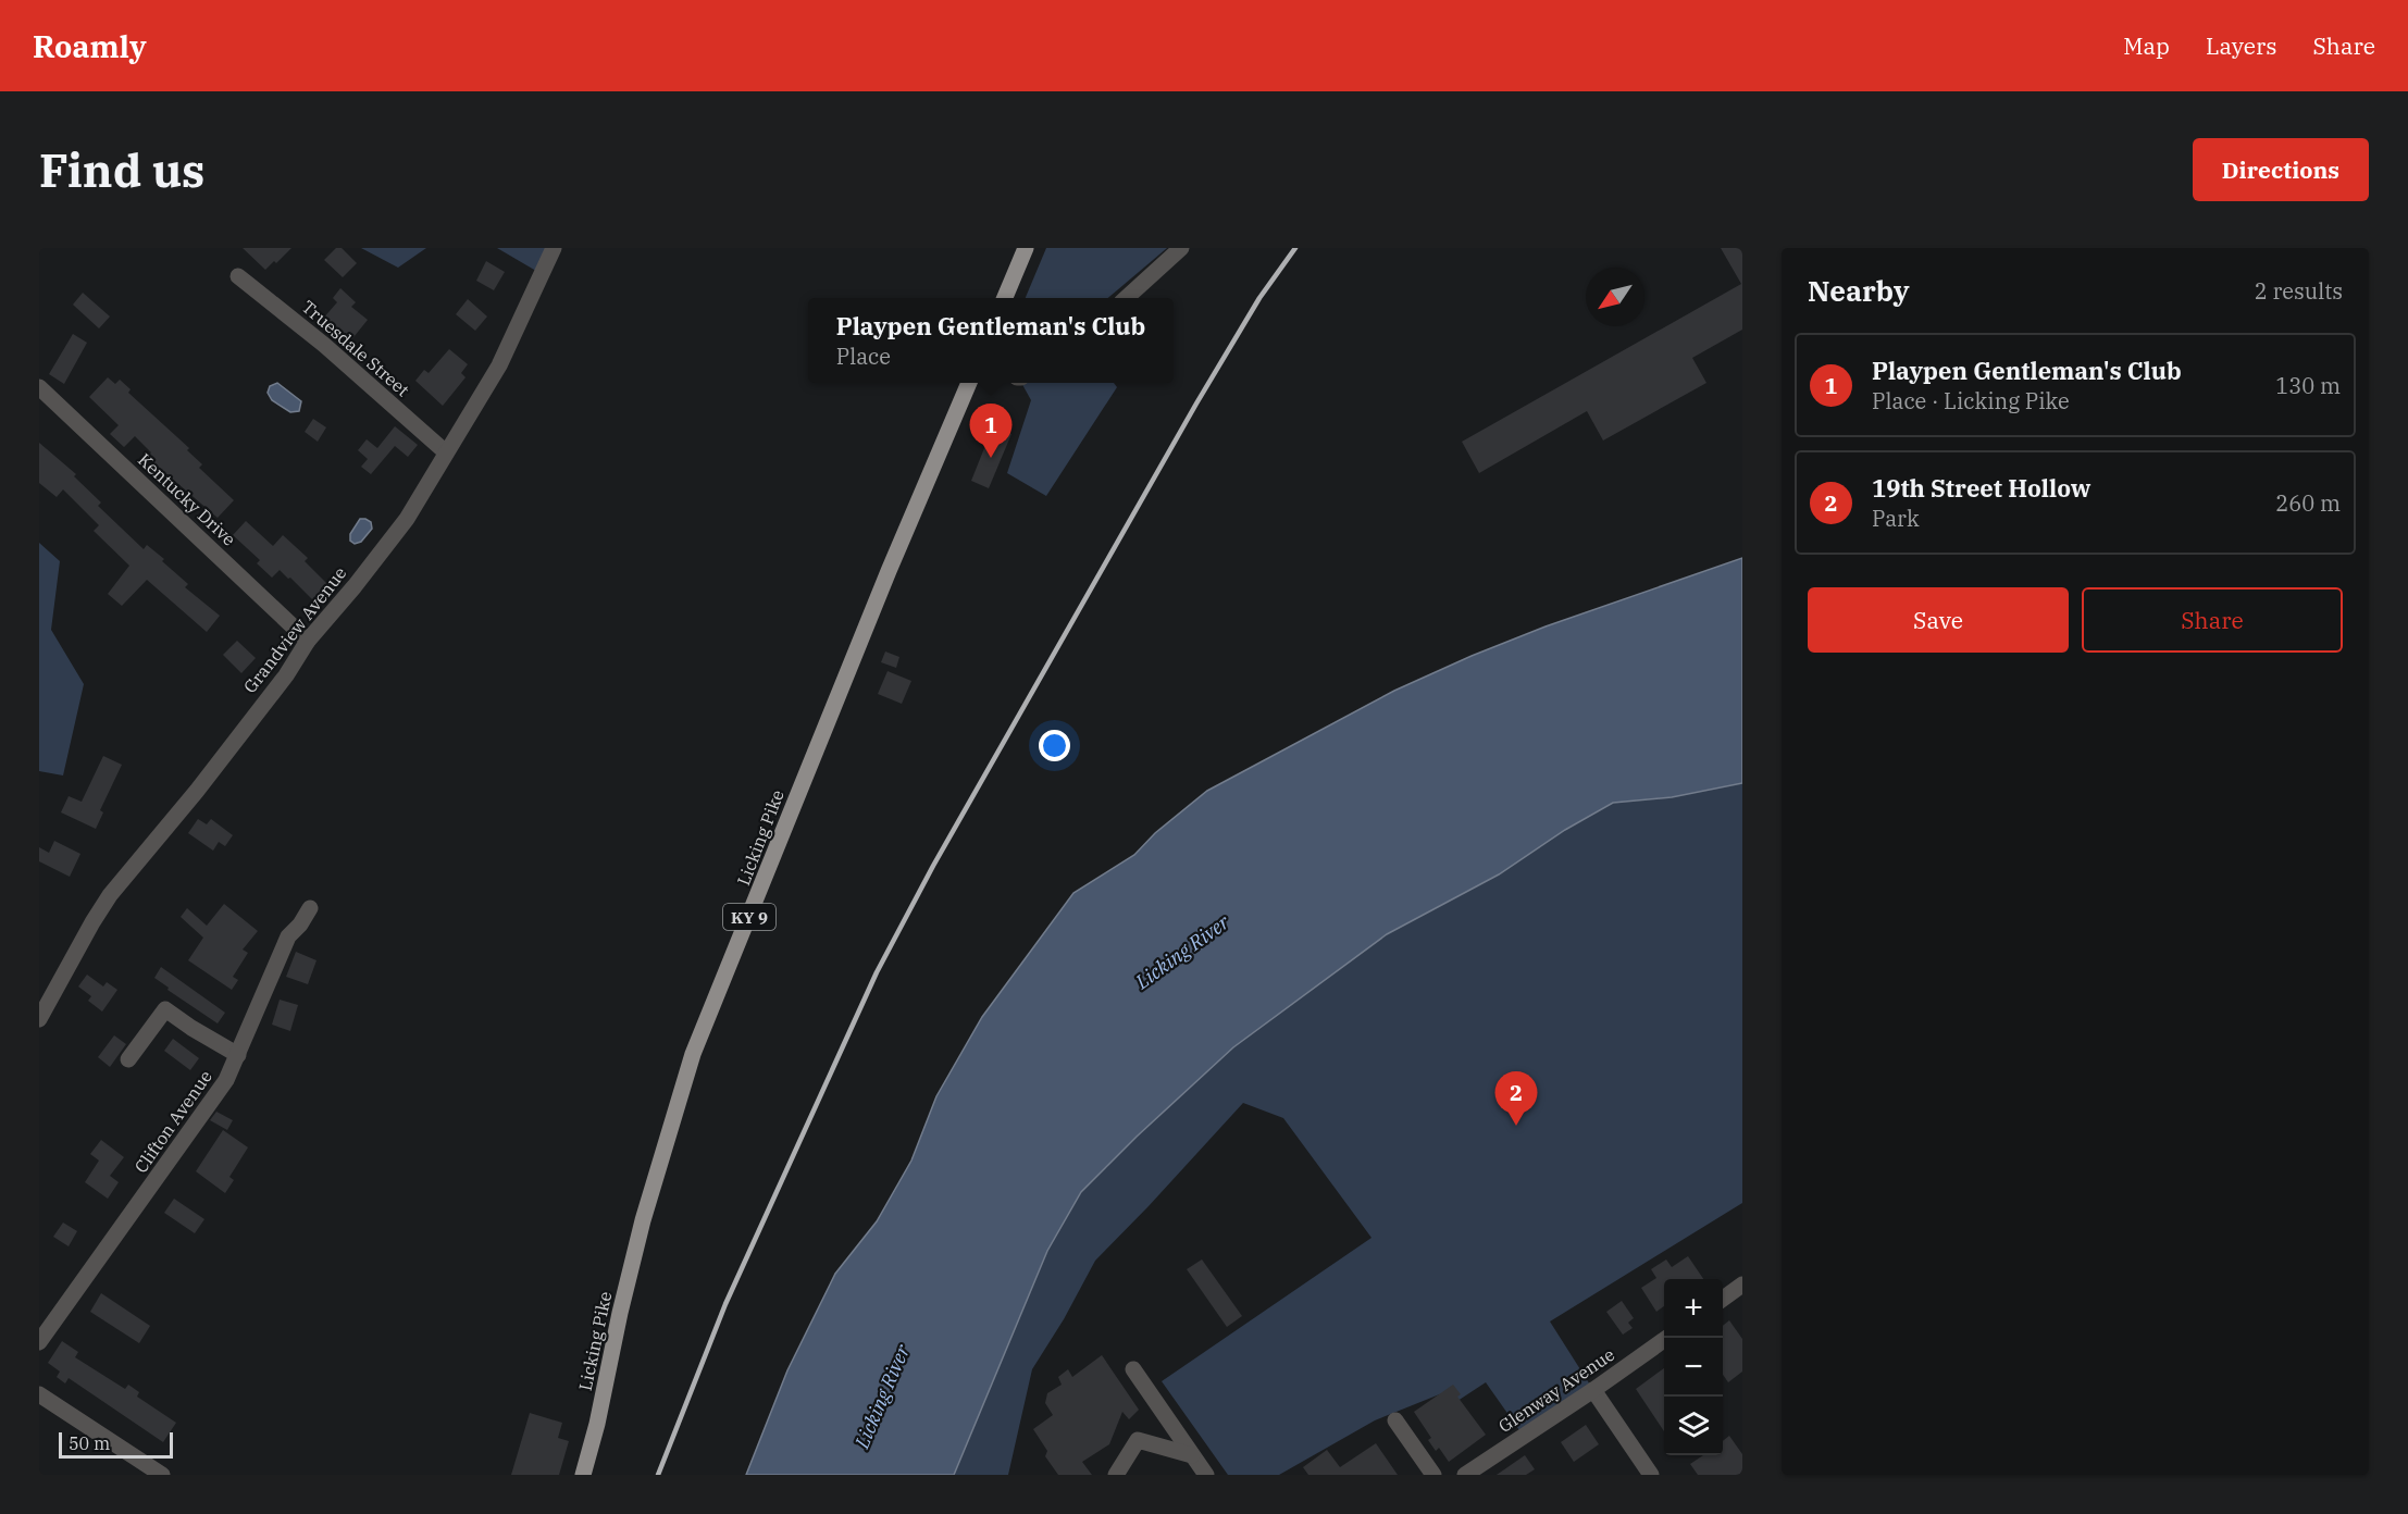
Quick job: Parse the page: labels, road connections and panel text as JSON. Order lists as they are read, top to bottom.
{
  "streets": {
    "main road": ["Licking Pike", "KY 9"],
    "street": [
      "Truesdale Street",
      "Kentucky Drive",
      "Grandview Avenue",
      "Clifton Avenue",
      "Glenway Avenue"
    ]
  },
  "crossings": [
    ["Truesdale Street", "Grandview Avenue"],
    ["Kentucky Drive", "Grandview Avenue"]
  ],
  "water": ["Licking River"],
  "scale_bar": "50 m",
  "north": "bottom left",
  "page": {
    "header": "Roamly",
    "nav": ["Map", "Layers", "Share"],
    "buttons": [
      "Directions",
      ["Save", "Share"]
    ],
    "title": "Find us",
    "heading": ["Nearby", "2 results"],
    "popup": ["Playpen Gentleman's Club", "Place"],
    "list": [
      {
        "mark": "1",
        "name": "Playpen Gentleman's Club",
        "note": "Place · Licking Pike",
        "value": "130 m"
      },
      {
        "mark": "2",
        "name": "19th Street Hollow",
        "note": "Park",
        "value": "260 m"
      }
    ],
    "pins": ["1", "2"],
    "map_buttons": ["+", "−"],
    "scale": "50 m"
  }
}
